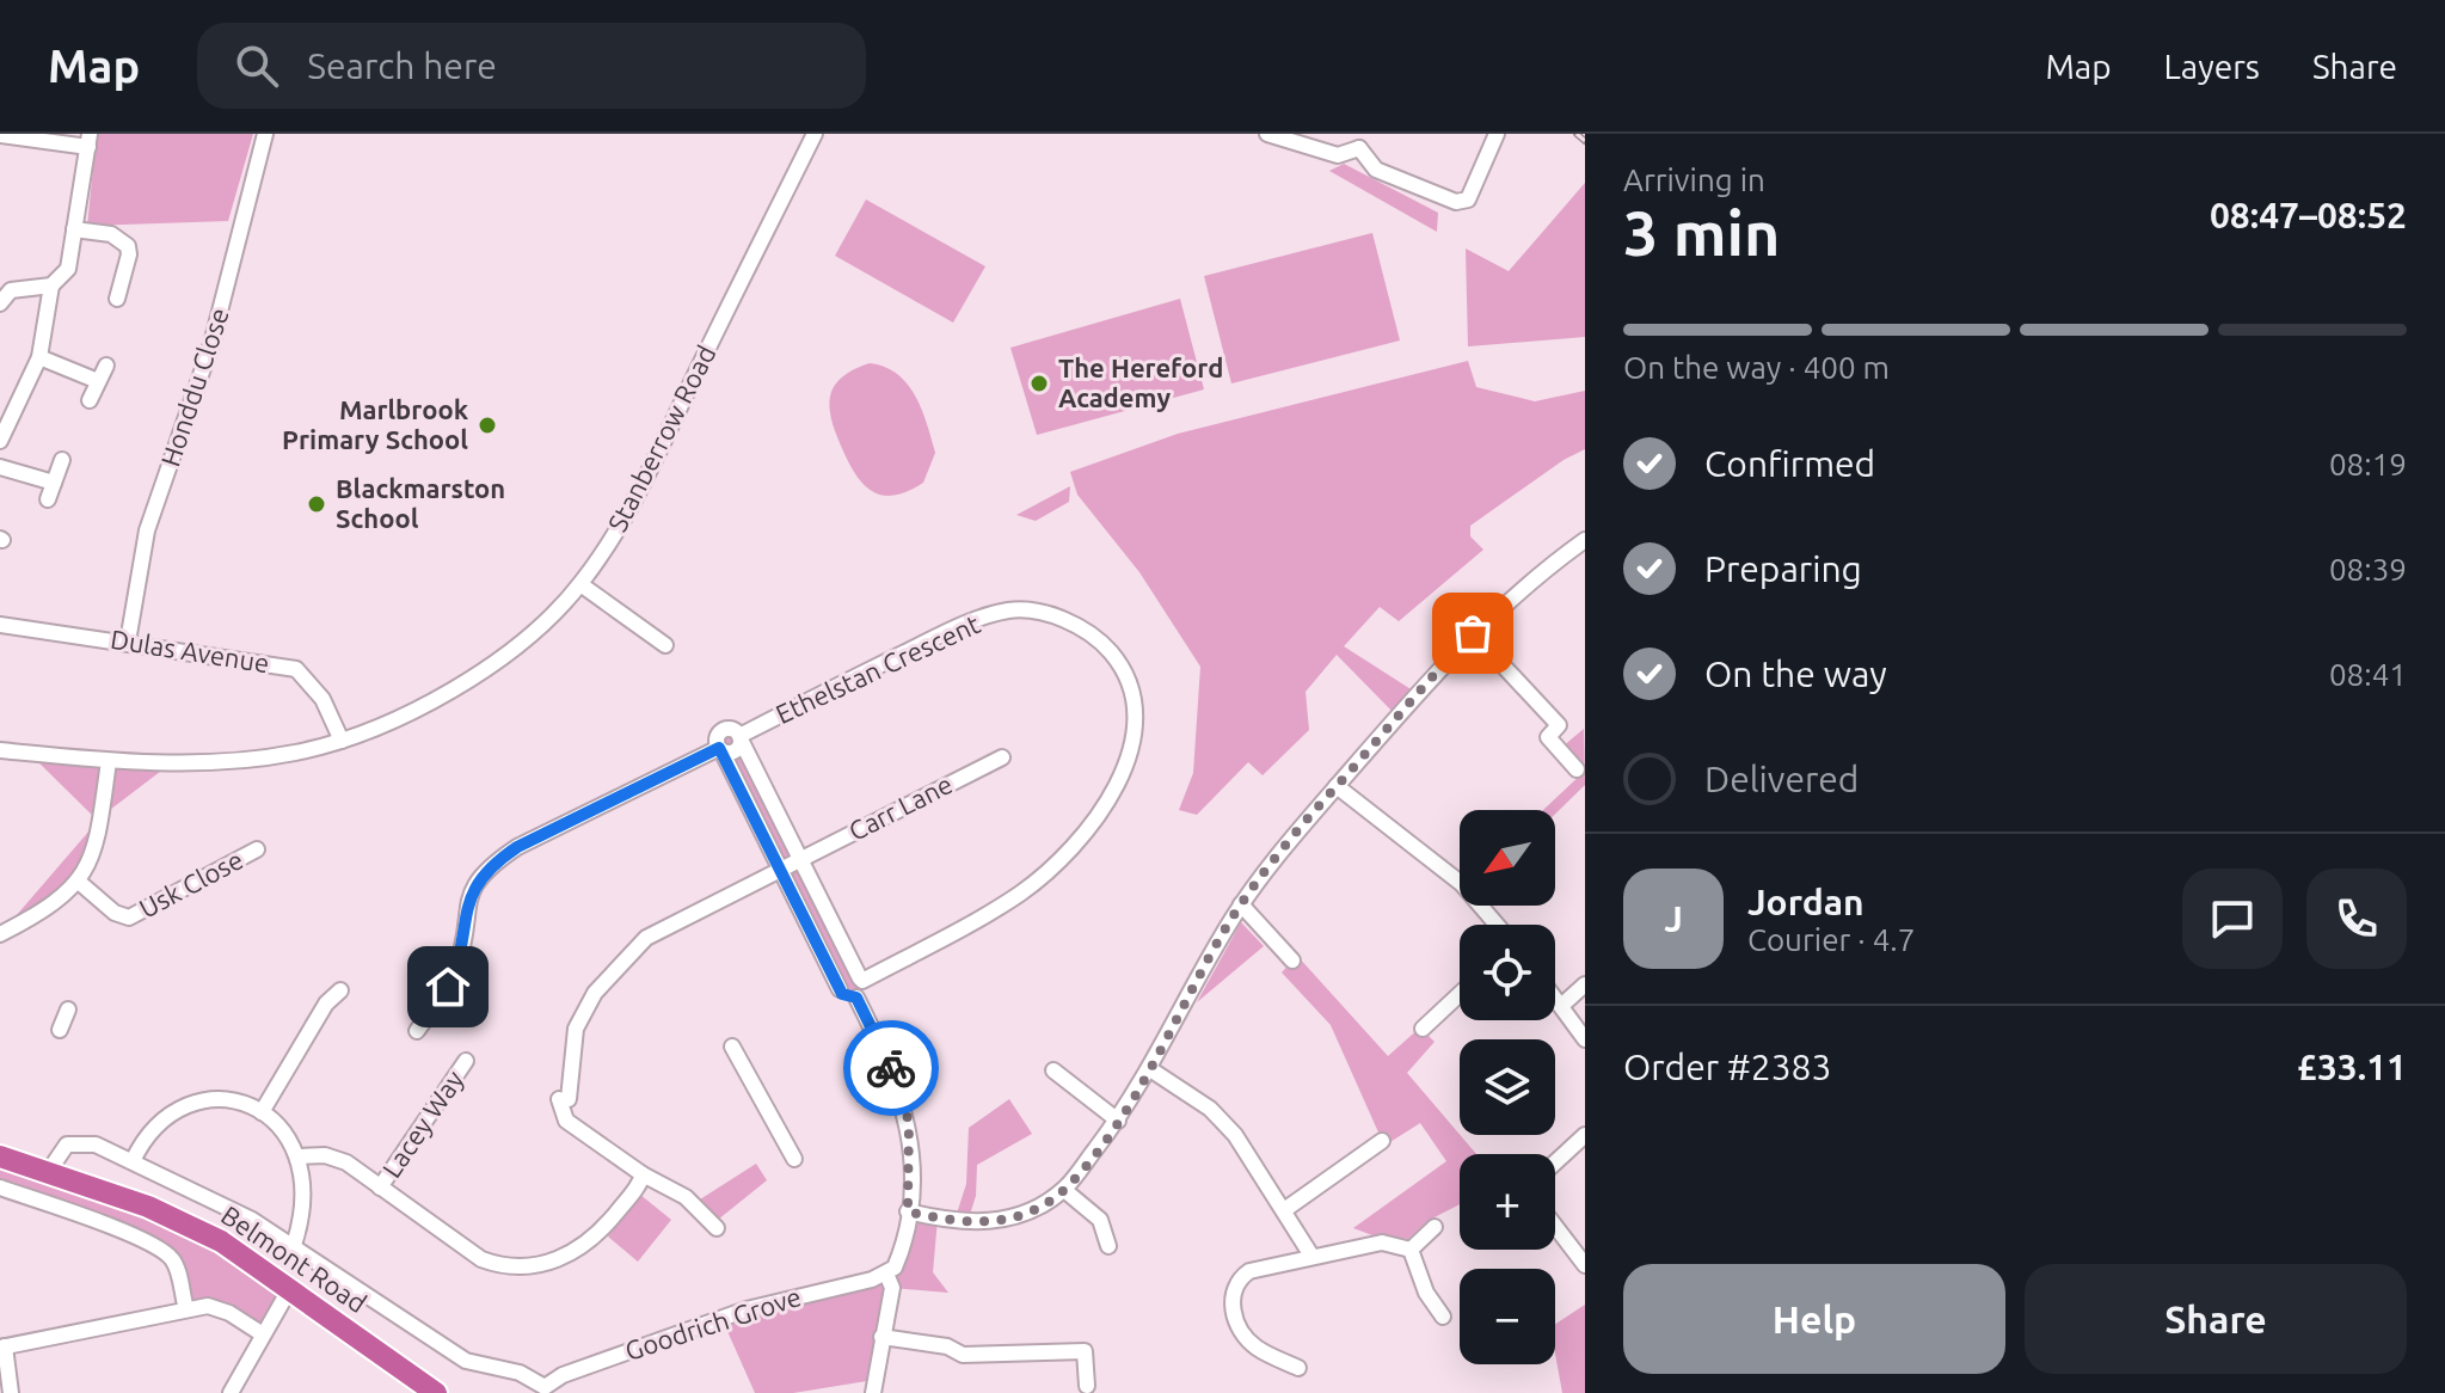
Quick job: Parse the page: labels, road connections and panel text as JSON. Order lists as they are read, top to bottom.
{
  "streets": {
    "highway": ["Belmont Road"],
    "street": [
      "Honddu Close",
      "Stanberrow Road",
      "Dulas Avenue",
      "Ethelstan Crescent",
      "Carr Lane",
      "Usk Close",
      "Lacey Way",
      "Goodrich Grove"
    ]
  },
  "crossings": [
    ["Honddu Close", "Dulas Avenue"],
    ["Stanberrow Road", "Dulas Avenue"]
  ],
  "places": ["The Hereford Academy", "Marlbrook Primary School", "Blackmarston School"],
  "north": "bottom left",
  "page": {
    "header": "Map",
    "search": "Search here",
    "nav": ["Map", "Layers", "Share"],
    "heading": ["3 min", "Arriving in", "08:47–08:52"],
    "panel": [
      "Jordan",
      "Courier · 4.7",
      "Order #2383",
      "£33.11"
    ],
    "bar": "On the way · 400 m",
    "list": [
      ["Confirmed", "08:19"],
      ["Preparing", "08:39"],
      ["On the way", "08:41"],
      "Delivered"
    ],
    "map_buttons": ["+", "−"],
    "round": "J",
    "buttons": ["Help", "Share"]
  }
}
